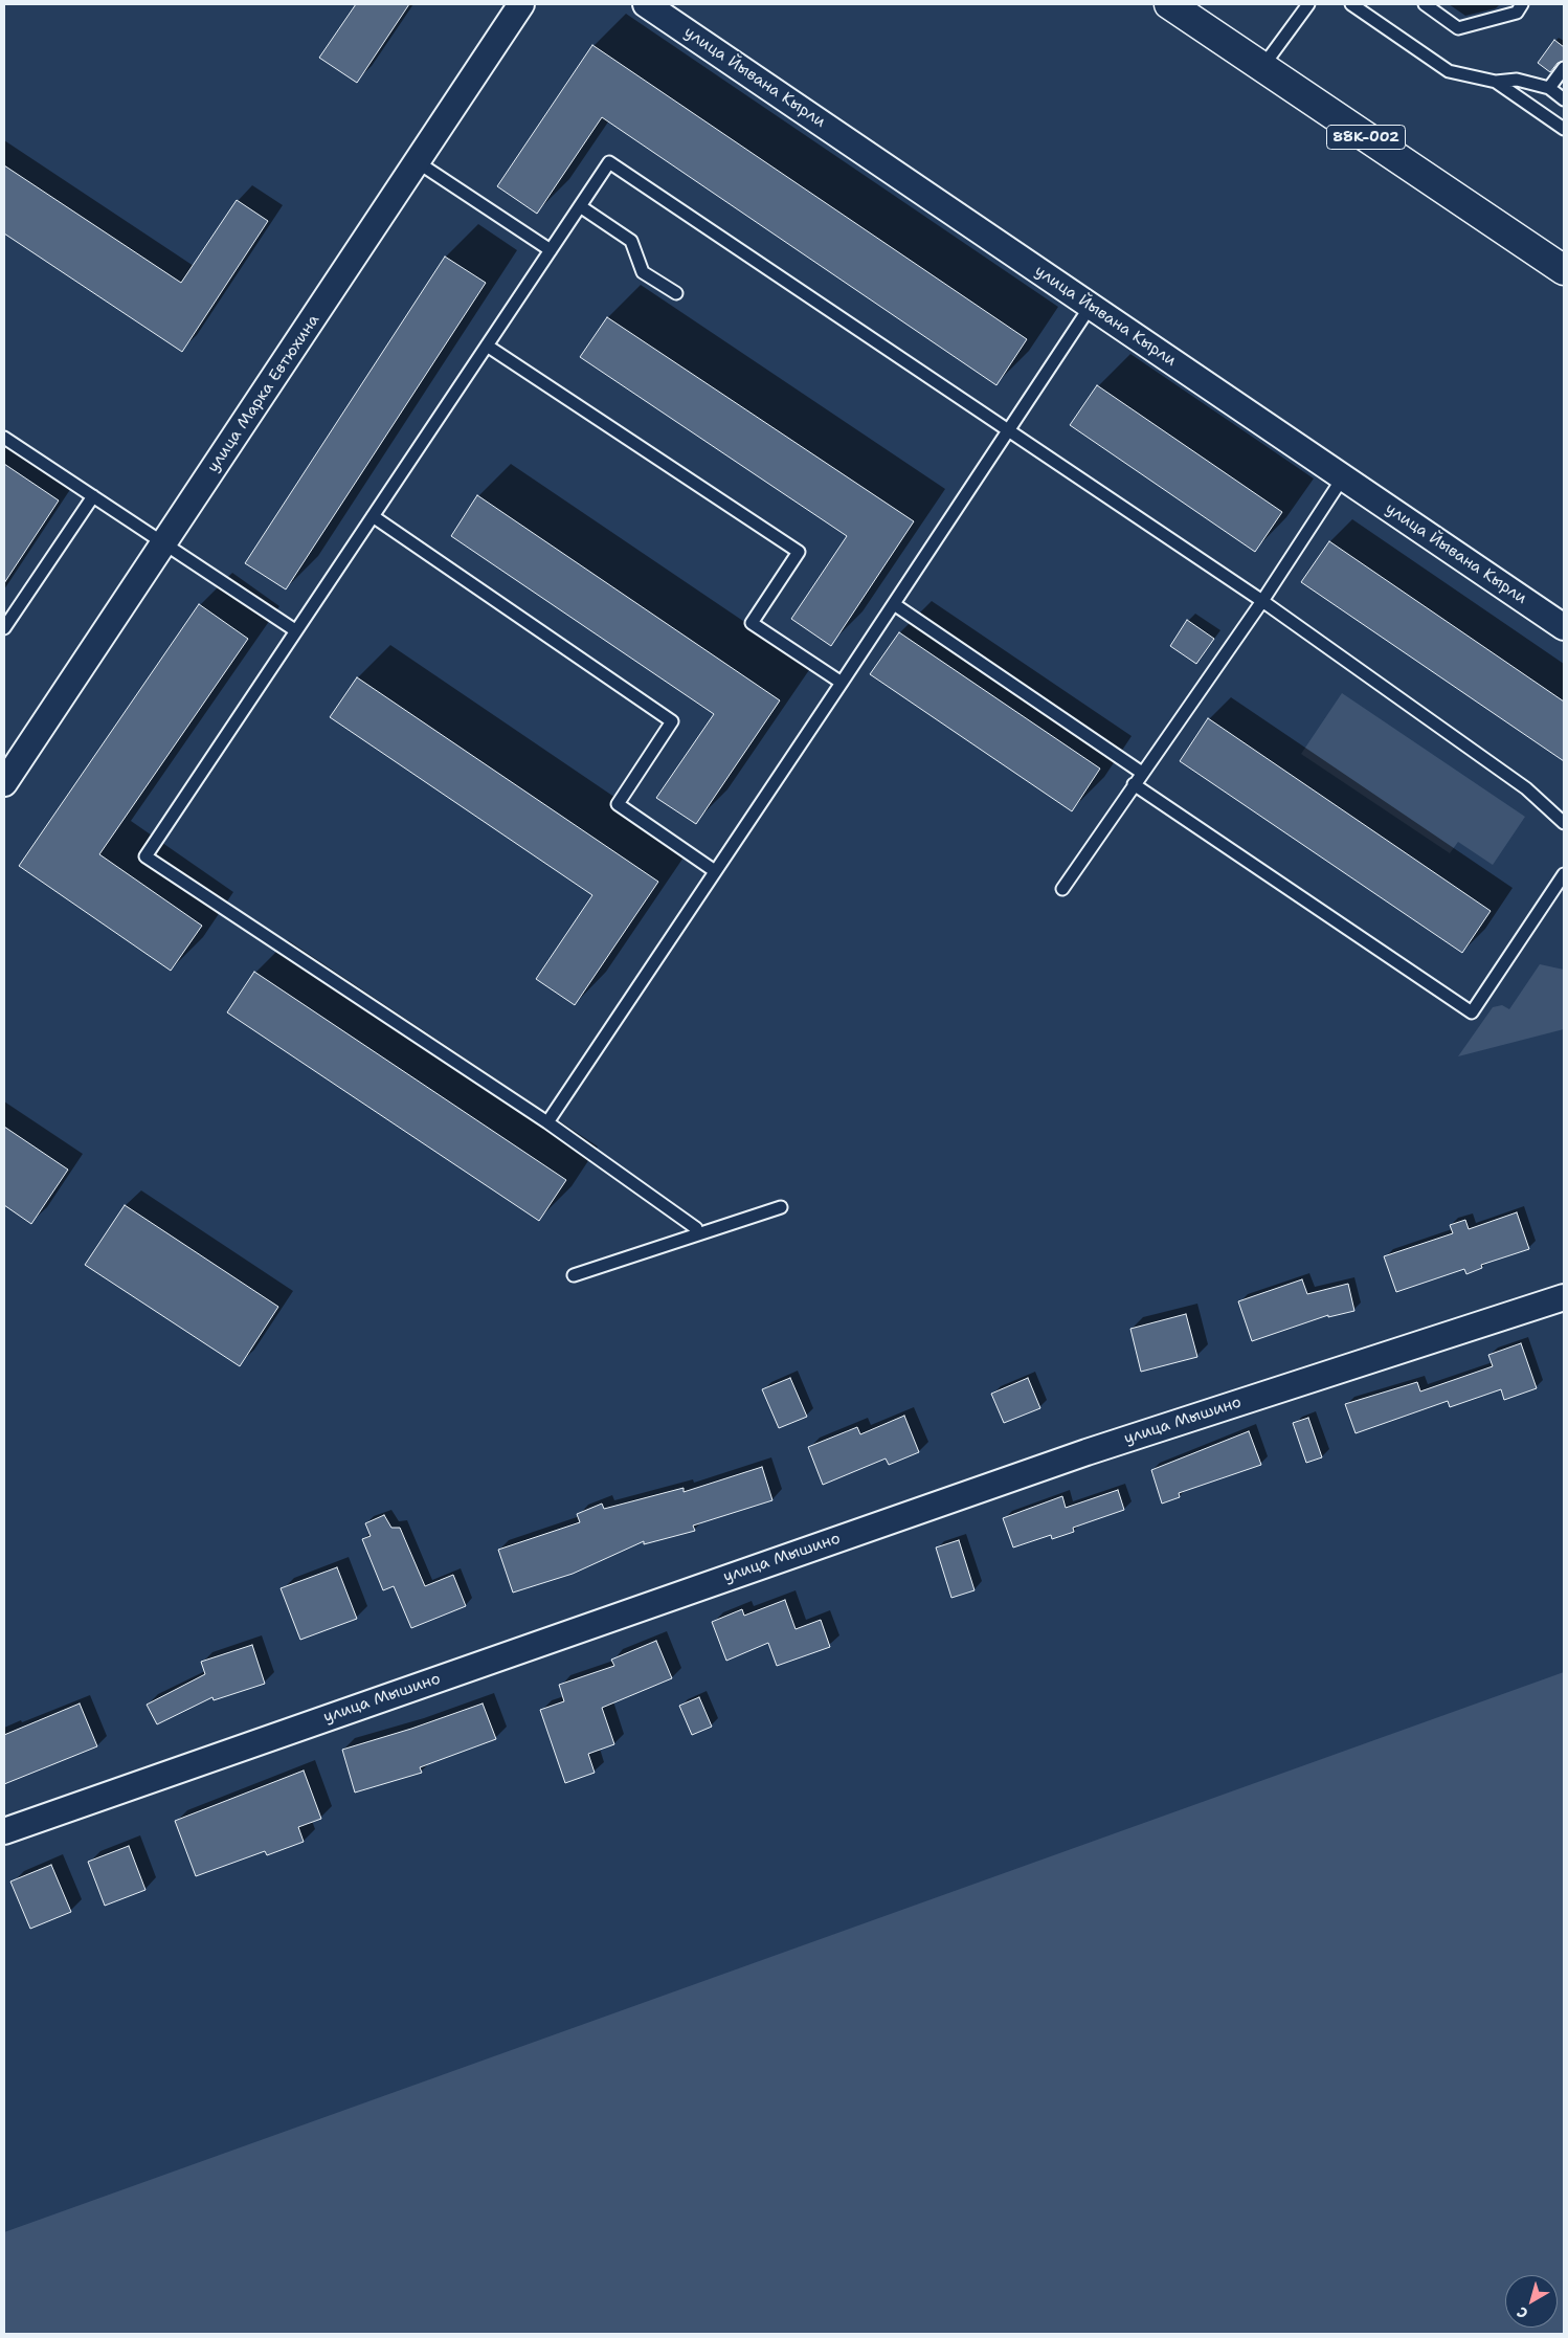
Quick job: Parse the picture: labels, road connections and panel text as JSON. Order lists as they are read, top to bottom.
{
  "streets": {
    "main road": ["88К-002"],
    "street": ["улица Йывана Кырли", "улица Марка Евтюхина", "улица Мышино"]
  },
  "north": "bottom left"
}
